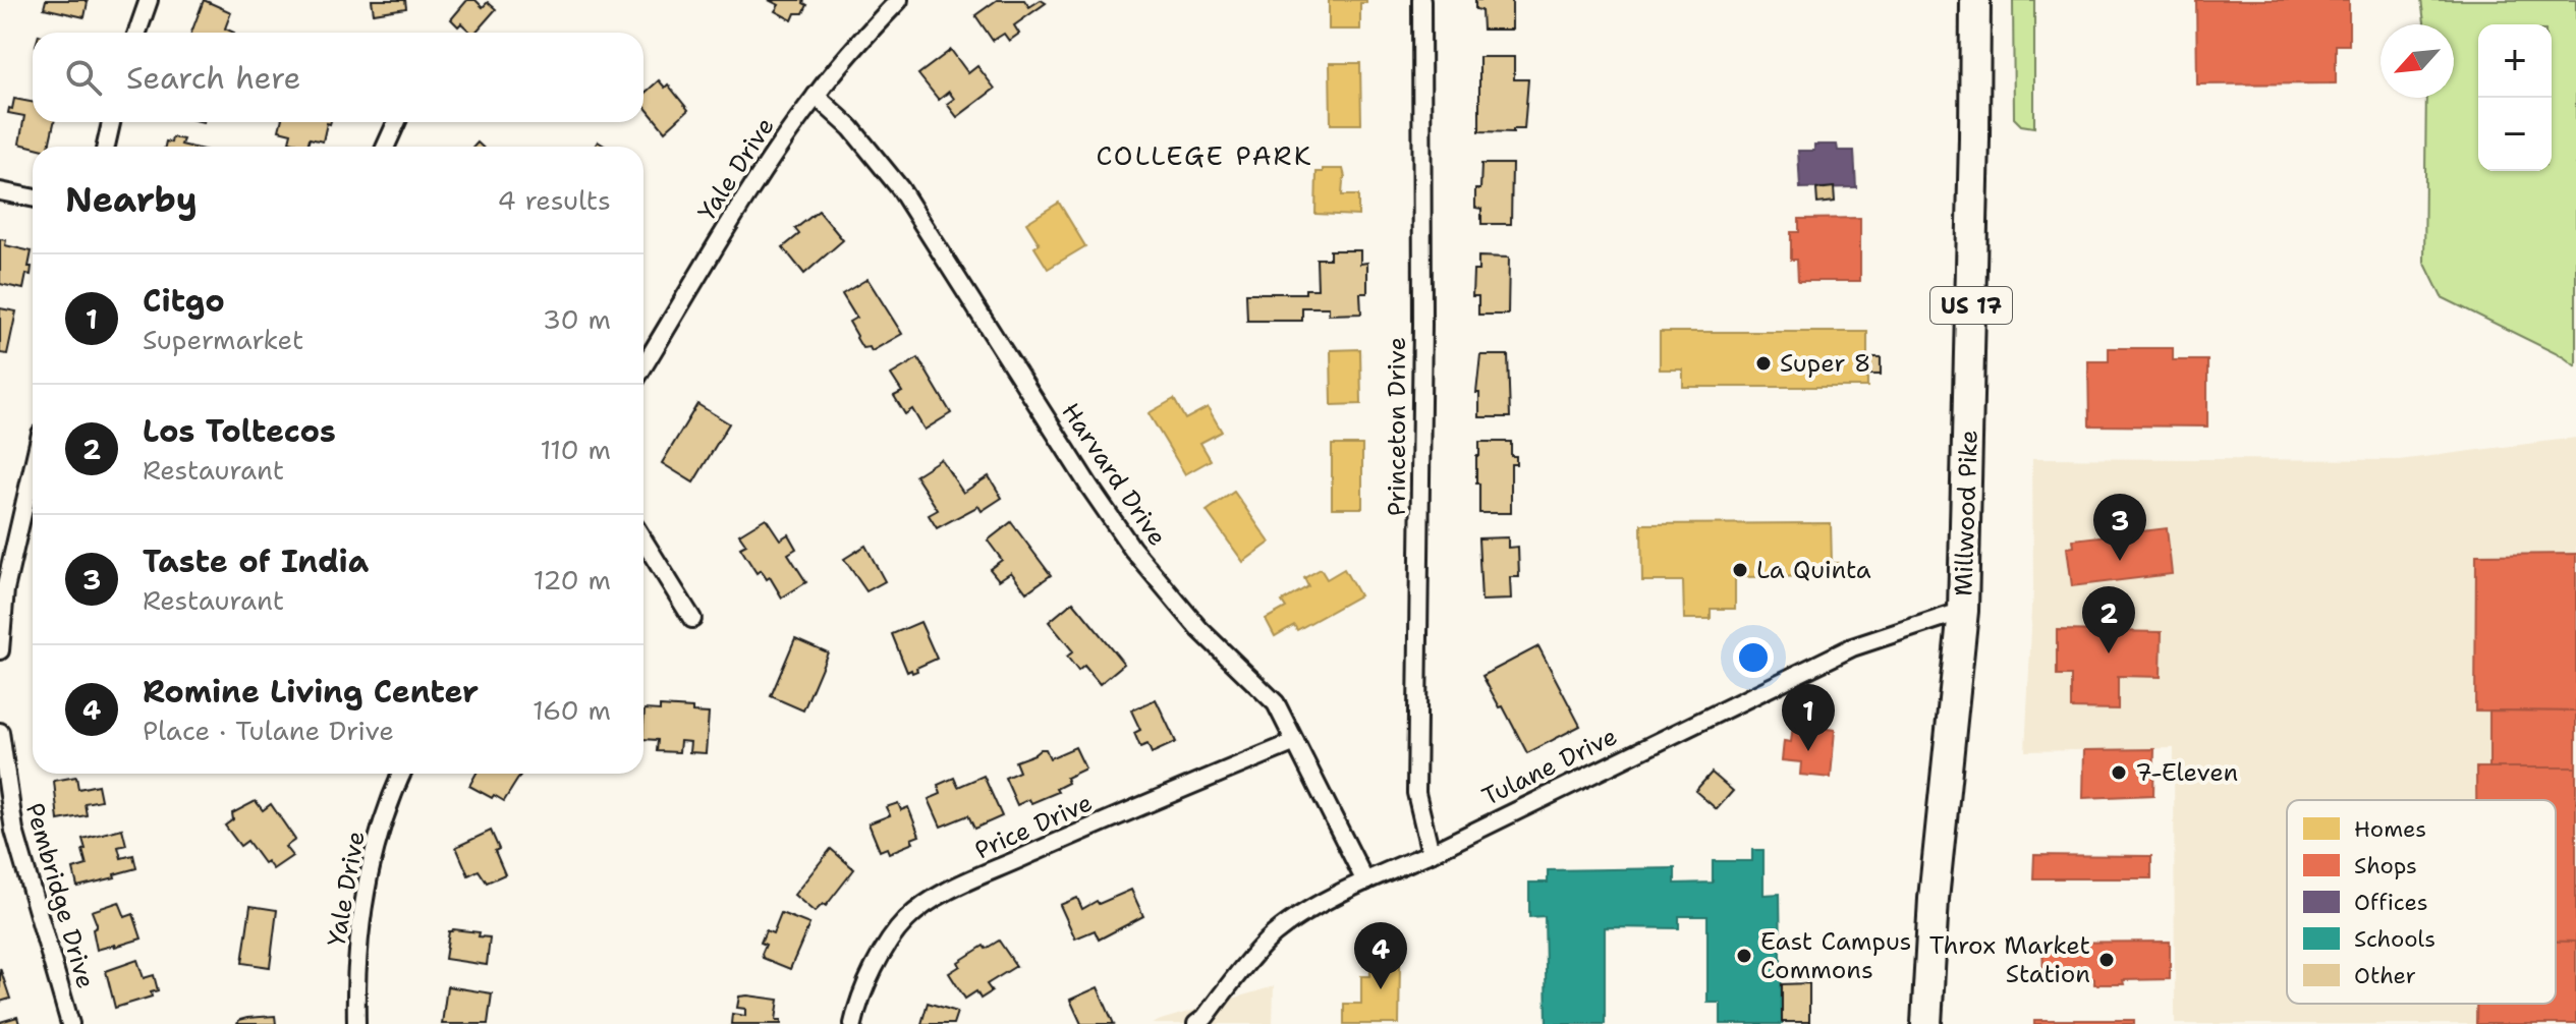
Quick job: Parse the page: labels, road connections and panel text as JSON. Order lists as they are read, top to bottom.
{
  "streets": {
    "highway": ["US 17", "Millwood Pike"],
    "street": [
      "Yale Drive",
      "Princeton Drive",
      "Harvard Drive",
      "Tulane Drive",
      "Price Drive",
      "Pembridge Drive"
    ]
  },
  "crossings": [
    ["Yale Drive", "Harvard Drive"],
    ["Princeton Drive", "Tulane Drive"],
    ["Harvard Drive", "Tulane Drive"],
    ["Harvard Drive", "Price Drive"],
    ["Millwood Pike", "Tulane Drive"]
  ],
  "districts": ["COLLEGE PARK"],
  "places": [
    "Super 8",
    "La Quinta",
    "7-Eleven",
    "East Campus Commons",
    "Throx Market Station"
  ],
  "legend": [
    "Homes",
    "Shops",
    "Offices",
    "Schools",
    "Other"
  ],
  "north": "bottom left",
  "page": {
    "map_buttons": ["+", "−"],
    "search": "Search here",
    "heading": ["Nearby", "4 results"],
    "list": [
      {
        "mark": "1",
        "name": "Citgo",
        "note": "Supermarket",
        "value": "30 m"
      },
      {
        "mark": "2",
        "name": "Los Toltecos",
        "note": "Restaurant",
        "value": "110 m"
      },
      {
        "mark": "3",
        "name": "Taste of India",
        "note": "Restaurant",
        "value": "120 m"
      },
      {
        "mark": "4",
        "name": "Romine Living Center",
        "note": "Place · Tulane Drive",
        "value": "160 m"
      }
    ],
    "pins": [
      "3",
      "2",
      "1",
      "4"
    ]
  }
}
